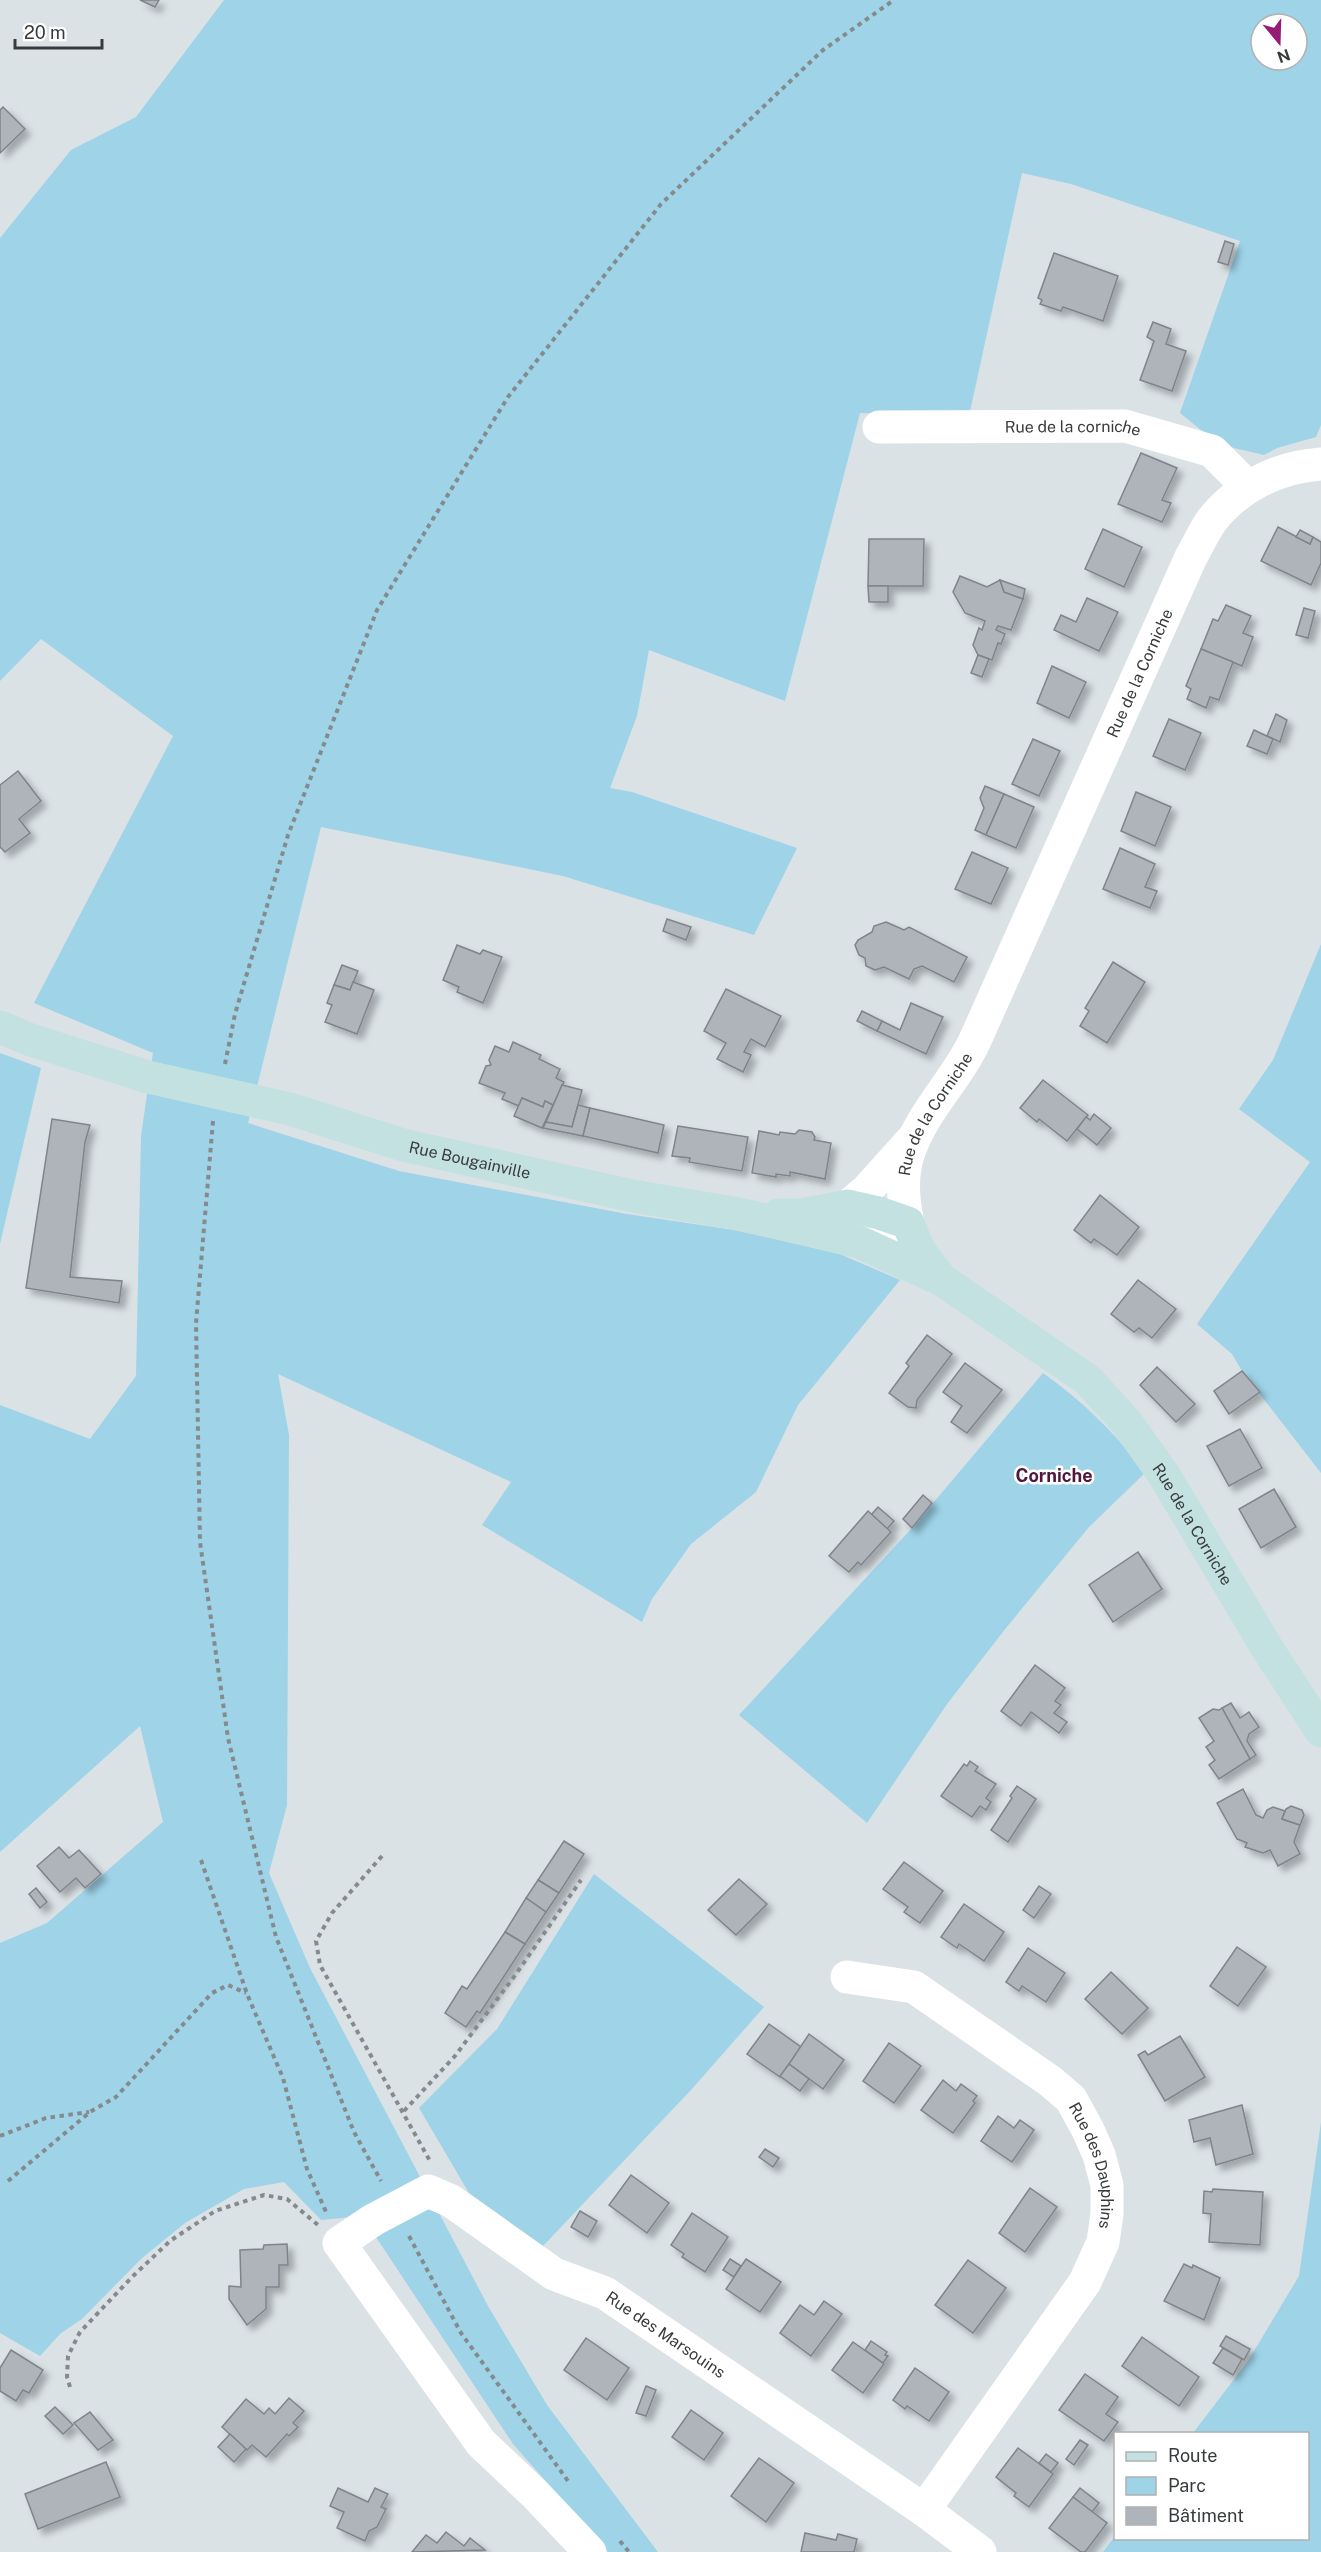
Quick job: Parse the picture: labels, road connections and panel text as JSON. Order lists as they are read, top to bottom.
{
  "streets": {
    "street": [
      "Rue de la corniche",
      "Rue de la Corniche",
      "Rue Bougainville",
      "Rue des Dauphins",
      "Rue des Marsouins"
    ]
  },
  "crossings": [
    ["Rue de la corniche", "Rue de la Corniche"],
    ["Rue de la Corniche", "Rue Bougainville"],
    ["Rue des Dauphins", "Rue des Marsouins"]
  ],
  "districts": ["Corniche"],
  "legend": ["Route", "Parc", "Bâtiment"],
  "scale_bar": "20 m",
  "north": "bottom"
}
